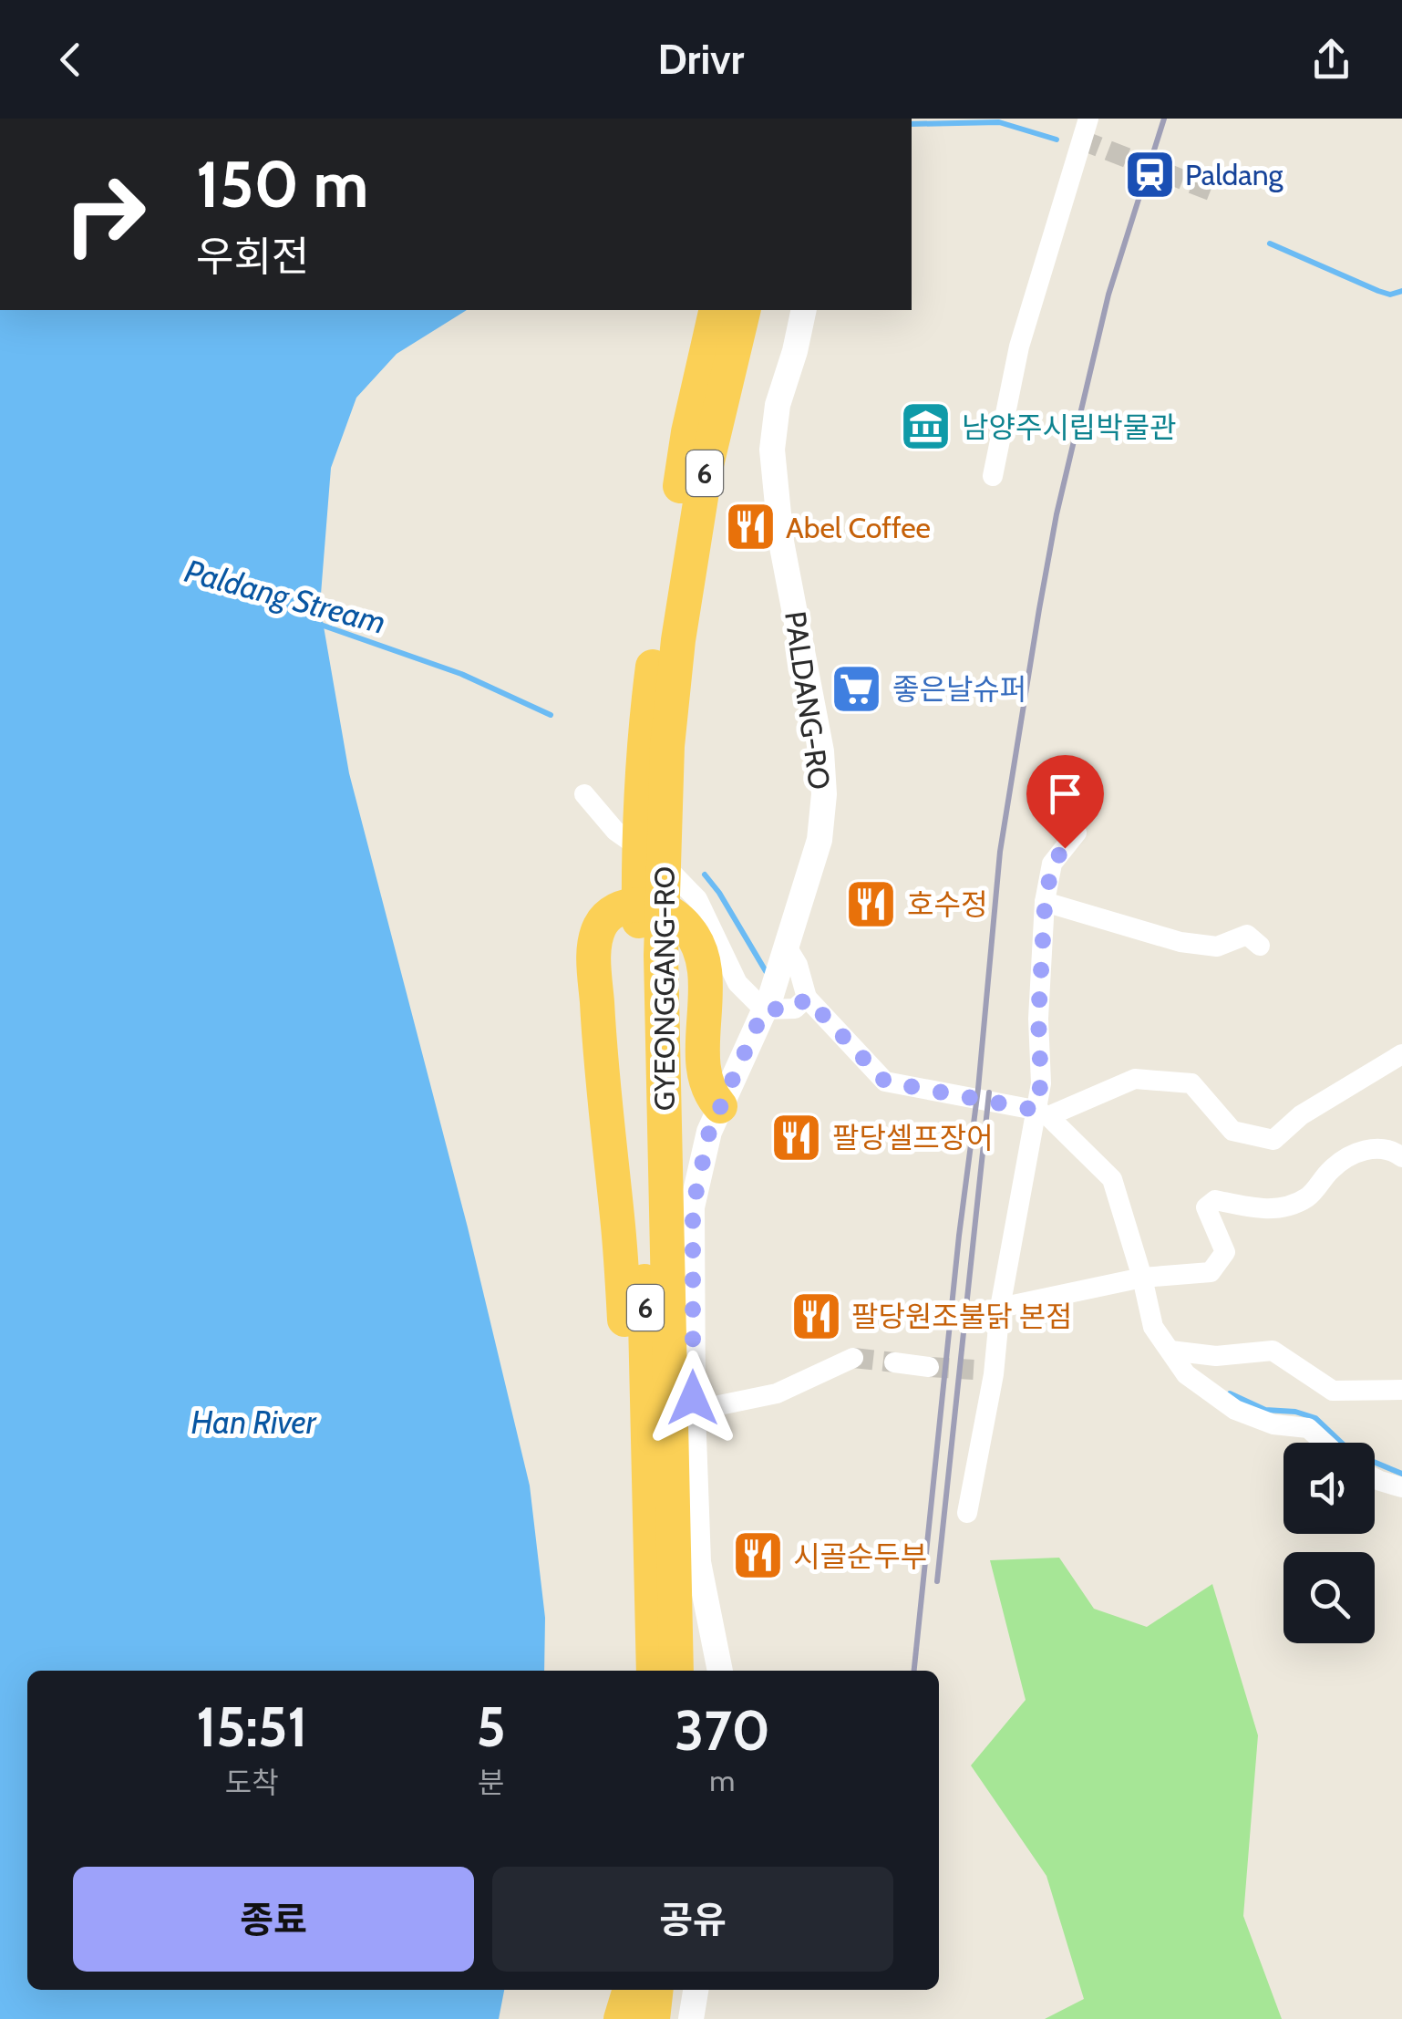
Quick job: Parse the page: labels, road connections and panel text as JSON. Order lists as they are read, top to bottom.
{
  "streets": {
    "highway": ["6", "GYEONGGANG-RO"],
    "street": ["PALDANG-RO"]
  },
  "water": ["Paldang Stream", "Han River"],
  "places": {
    "station": ["Paldang"],
    "museum": ["남양주시립박물관"],
    "restaurant": [
      "Abel Coffee",
      "호수정",
      "팔당셀프장어",
      "팔당원조불닭 본점",
      "시골순두부"
    ],
    "supermarket": ["좋은날슈퍼"]
  },
  "page": {
    "header": "Drivr",
    "turn": ["150 m", "우회전"],
    "eta": [
      "15:51",
      "도착",
      "5",
      "분",
      "370",
      "m"
    ],
    "buttons": ["종료", "공유"]
  }
}
